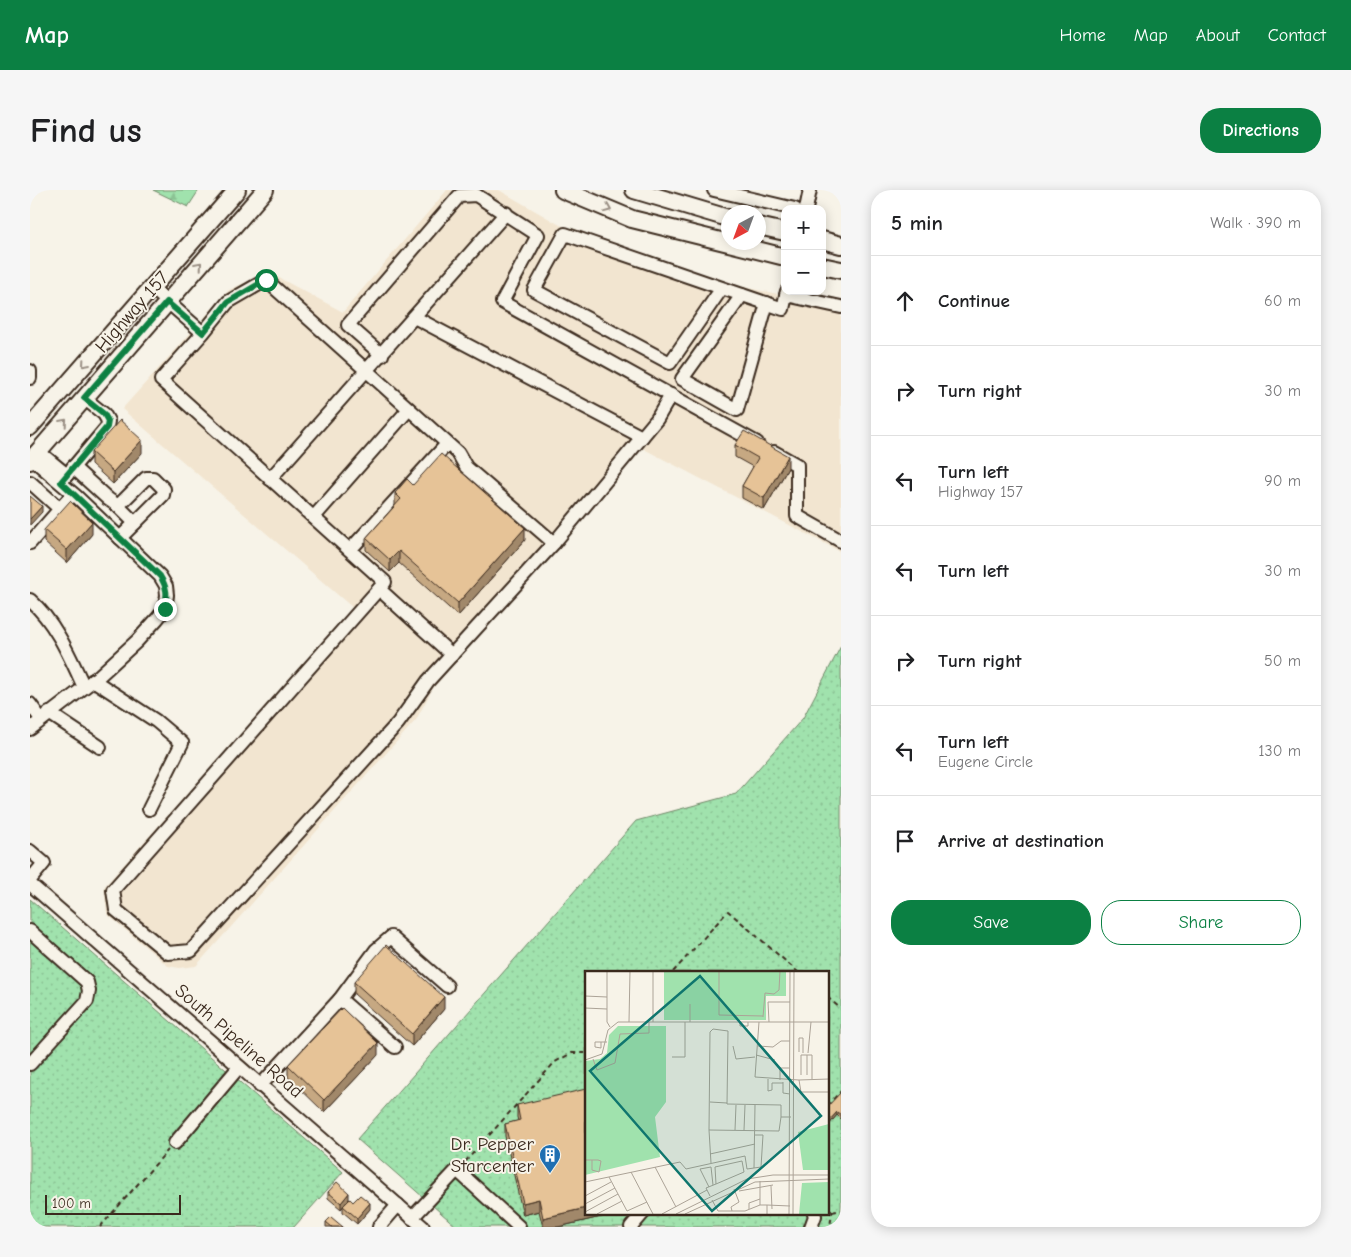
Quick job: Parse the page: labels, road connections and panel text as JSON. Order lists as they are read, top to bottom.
{
  "streets": {
    "main road": ["Highway 157"],
    "street": ["South Pipeline Road"]
  },
  "places": {
    "building": ["Dr. Pepper Starcenter"]
  },
  "scale_bar": "100 m",
  "north": "bottom left",
  "page": {
    "header": "Map",
    "nav": [
      "Home",
      "Map",
      "About",
      "Contact"
    ],
    "buttons": [
      "Directions",
      ["Save", "Share"]
    ],
    "title": "Find us",
    "heading": ["5 min", "Walk · 390 m"],
    "map_buttons": ["+", "−"],
    "list": [
      ["Continue", "60 m"],
      ["Turn right", "30 m"],
      ["Turn left", "Highway 157", "90 m"],
      ["Turn left", "30 m"],
      ["Turn right", "50 m"],
      ["Turn left", "Eugene Circle", "130 m"],
      "Arrive at destination"
    ],
    "scale": "100 m"
  }
}
